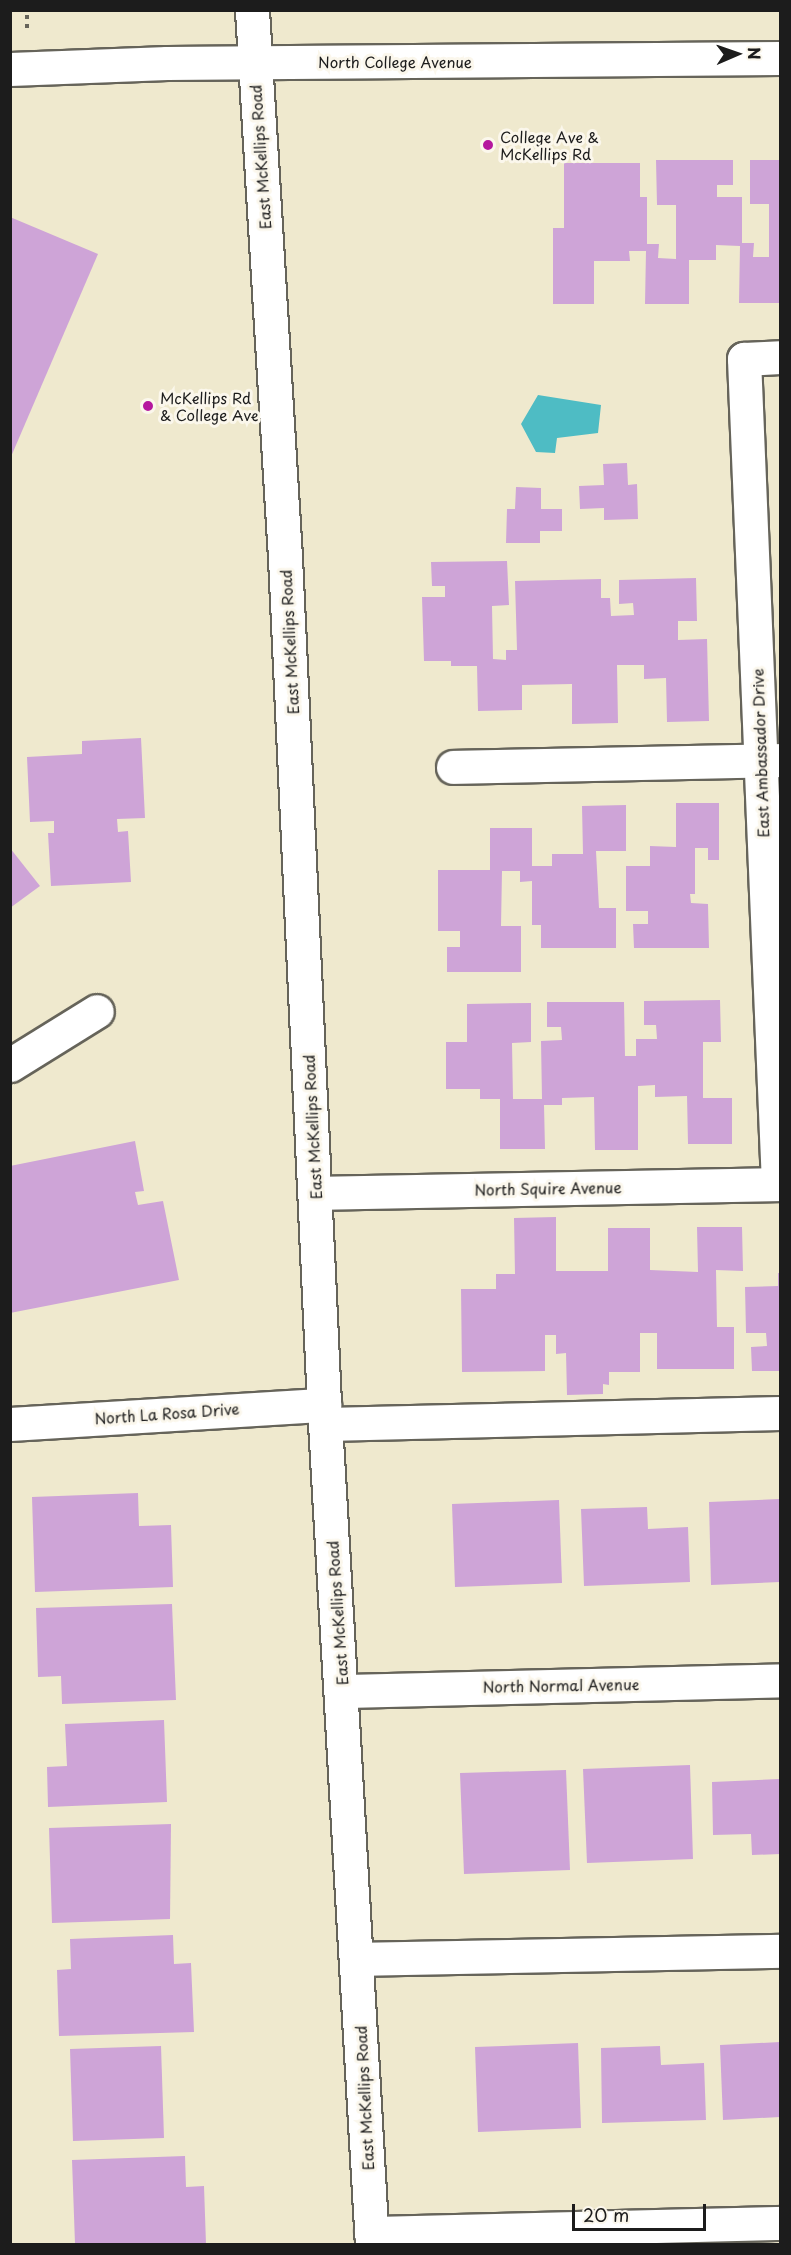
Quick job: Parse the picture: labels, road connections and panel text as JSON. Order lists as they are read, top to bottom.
{
  "streets": {
    "street": [
      "North College Avenue",
      "East McKellips Road",
      "East Ambassador Drive",
      "North Squire Avenue",
      "North La Rosa Drive",
      "North Normal Avenue"
    ]
  },
  "crossings": [
    ["North College Avenue", "East McKellips Road"],
    ["East McKellips Road", "North Squire Avenue"],
    ["East McKellips Road", "North La Rosa Drive"],
    ["East McKellips Road", "North Normal Avenue"],
    ["East Ambassador Drive", "North Squire Avenue"]
  ],
  "places": ["College Ave & McKellips Rd", "McKellips Rd & College Ave"],
  "scale_bar": "20 m",
  "north": "right"
}
